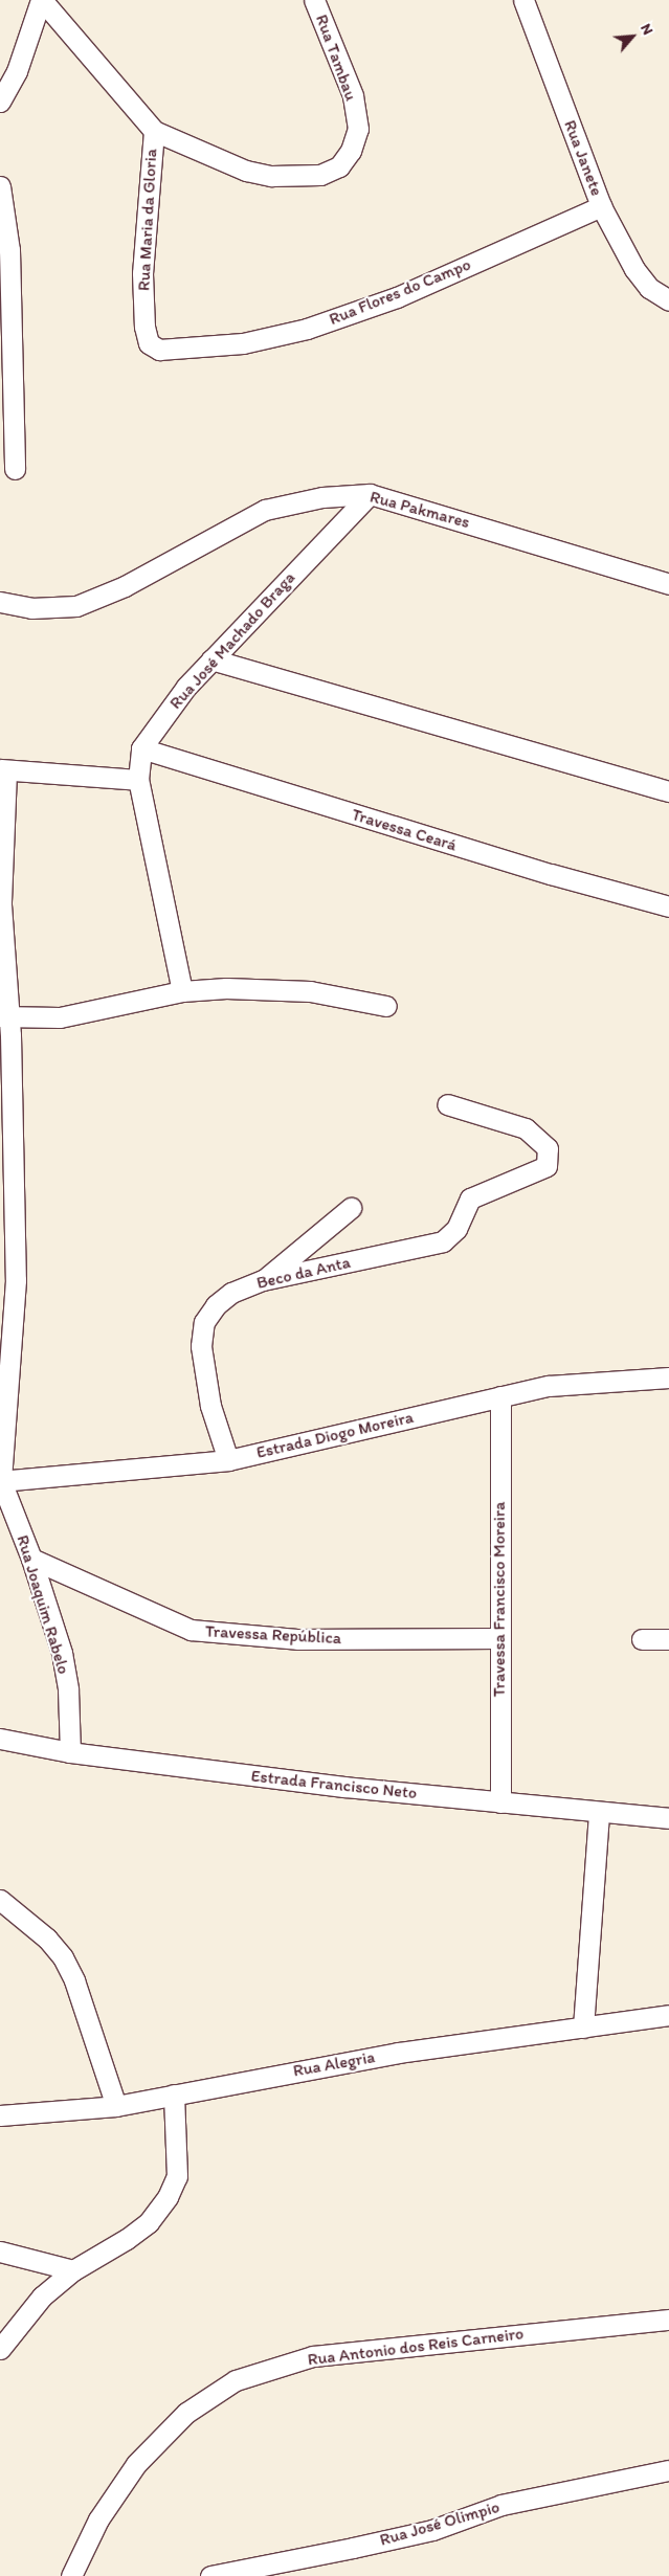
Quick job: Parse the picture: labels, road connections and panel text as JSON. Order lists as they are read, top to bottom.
{
  "streets": {
    "street": [
      "Rua Tambau",
      "Rua Janete",
      "Rua Maria da Gloria",
      "Rua Flores do Campo",
      "Rua Pakmares",
      "Rua José Machado Braga",
      "Travessa Ceará",
      "Beco da Anta",
      "Estrada Diogo Moreira",
      "Travessa Francisco Moreira",
      "Rua Joaquim Rabelo",
      "Travessa República",
      "Estrada Francisco Neto",
      "Rua Alegria",
      "Rua Antonio dos Reis Carneiro",
      "Rua José Olimpio"
    ]
  },
  "crossings": [
    ["Rua Tambau", "Rua Maria da Gloria"],
    ["Rua Janete", "Rua Flores do Campo"],
    ["Rua Maria da Gloria", "Rua Flores do Campo"],
    ["Rua Pakmares", "Rua José Machado Braga"],
    ["Rua José Machado Braga", "Travessa Ceará"],
    ["Beco da Anta", "Estrada Diogo Moreira"],
    ["Estrada Diogo Moreira", "Travessa Francisco Moreira"],
    ["Estrada Diogo Moreira", "Rua Joaquim Rabelo"],
    ["Travessa Francisco Moreira", "Travessa República"],
    ["Travessa Francisco Moreira", "Estrada Francisco Neto"],
    ["Rua Joaquim Rabelo", "Travessa República"],
    ["Rua Joaquim Rabelo", "Estrada Francisco Neto"]
  ],
  "north": "top right"
}
